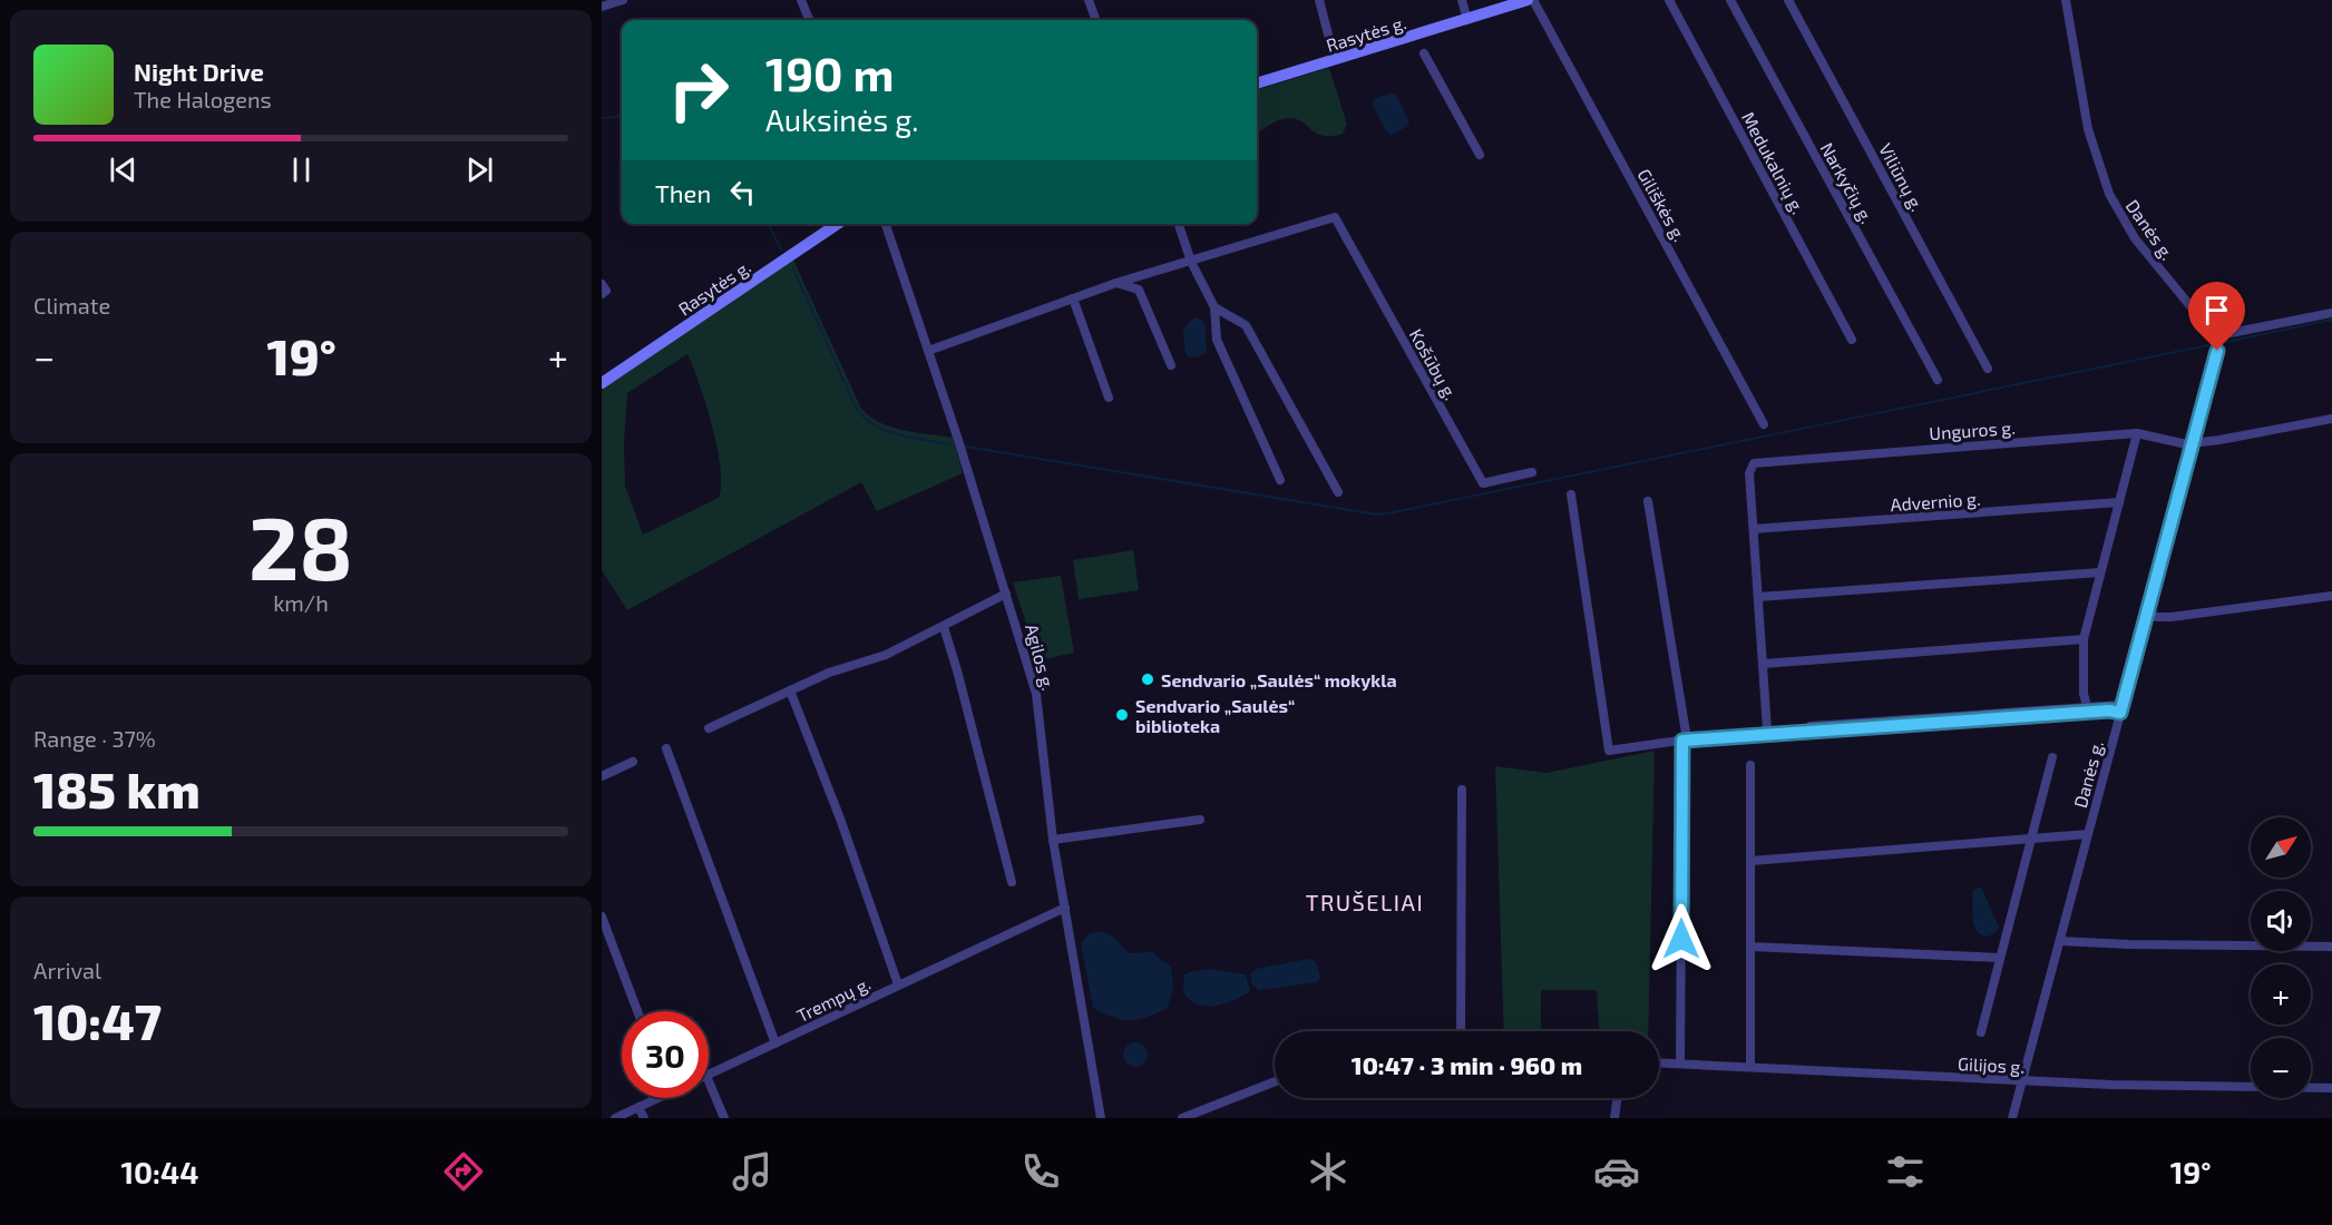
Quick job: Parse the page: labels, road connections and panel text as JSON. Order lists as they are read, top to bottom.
{
  "streets": {
    "main road": ["Rasytės g."],
    "street": [
      "Medukalnių g.",
      "Viliūnų g.",
      "Narkyčių g.",
      "Giliškės g.",
      "Danės g.",
      "Košūbų g.",
      "Unguros g.",
      "Advernio g.",
      "Agilos g.",
      "Trempų g.",
      "Gilijos g."
    ]
  },
  "crossings": [
    ["Danės g.", "Unguros g."],
    ["Danės g.", "Gilijos g."],
    ["Unguros g.", "Advernio g."],
    ["Agilos g.", "Trempų g."]
  ],
  "districts": ["TRUŠELIAI"],
  "places": ["Sendvario „Saulės“ mokykla", "Sendvario „Saulės“ biblioteka"],
  "north": "top right",
  "page": {
    "turn": ["190 m", "Auksinės g."],
    "song": ["Night Drive", "The Halogens"],
    "then": "Then",
    "tile": [
      "Climate",
      ["28", "km/h"],
      ["Range · 37%", "185 km"],
      ["Arrival", "10:47"]
    ],
    "heat": ["−", "19°", "+"],
    "map_buttons": ["+", "−"],
    "limit": "30",
    "trip": "10:47 · 3 min · 960 m",
    "tabs": ["10:44", "19°"]
  }
}
